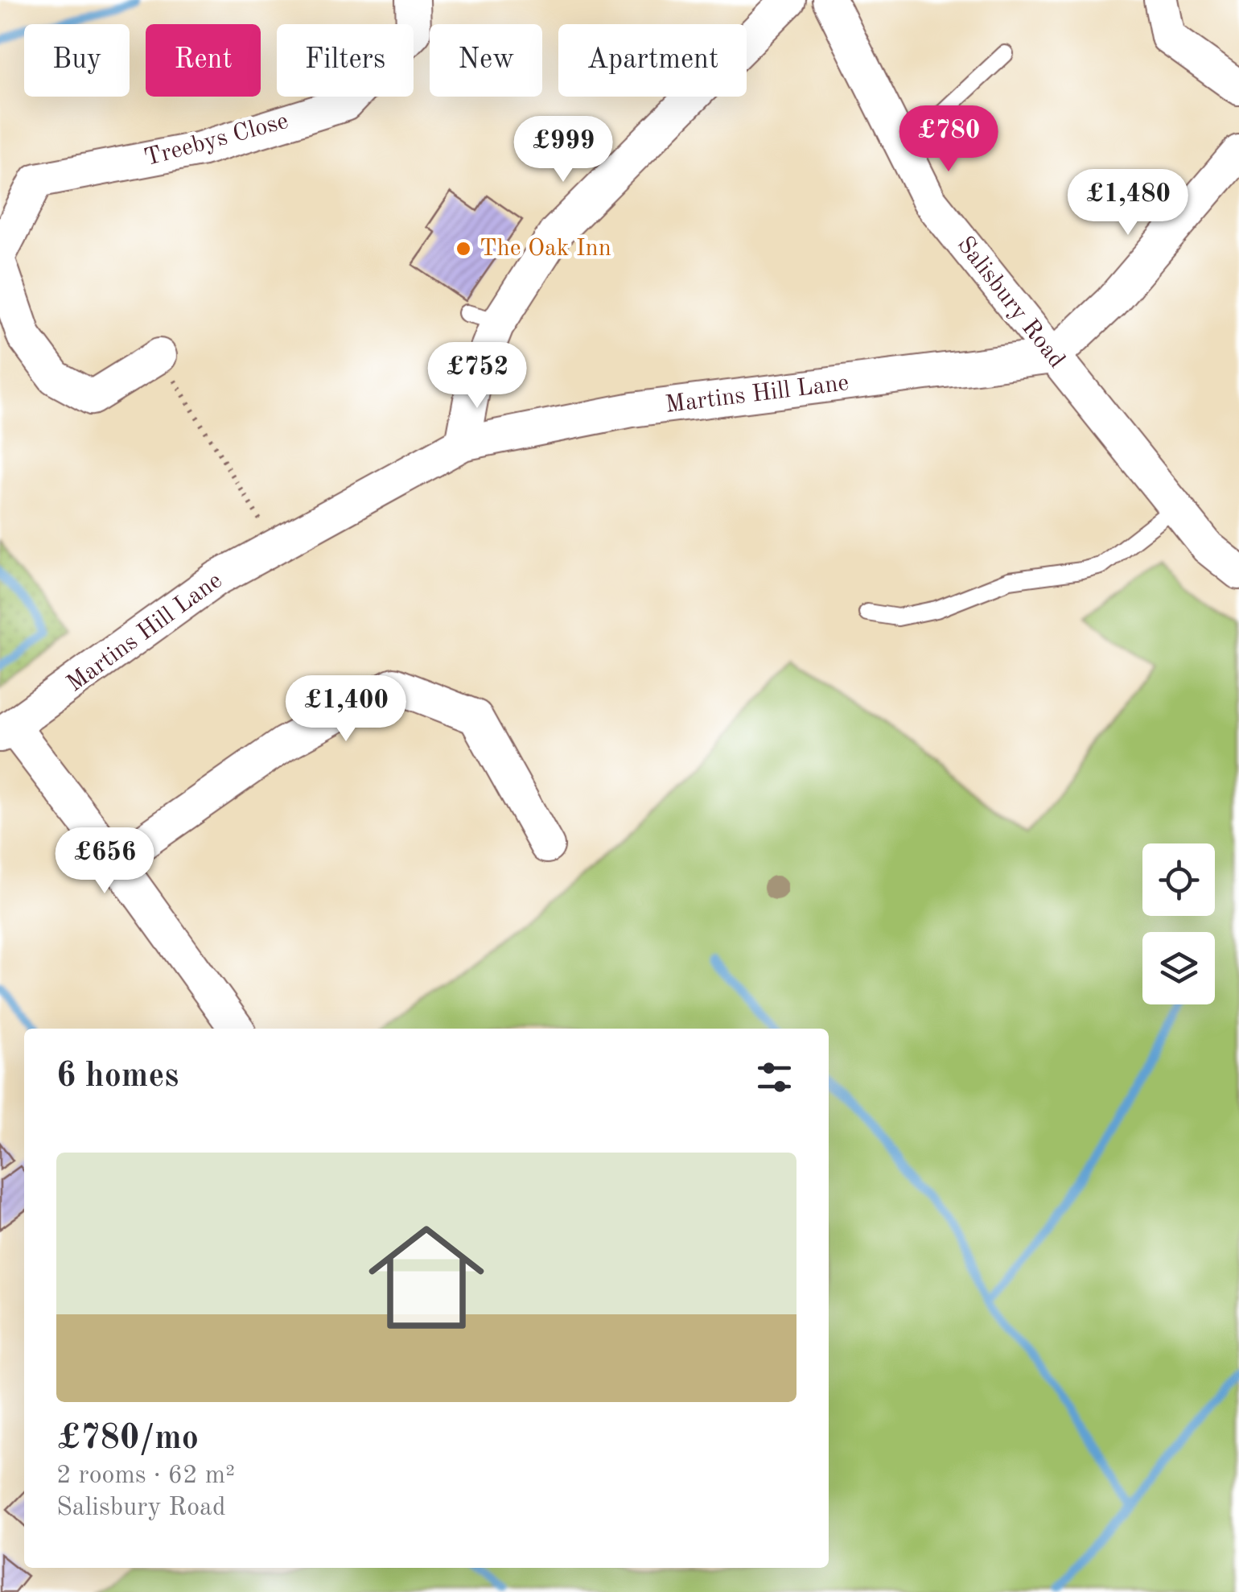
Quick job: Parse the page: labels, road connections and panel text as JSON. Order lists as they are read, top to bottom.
{
  "streets": {
    "street": ["Treebys Close", "Salisbury Road", "Martins Hill Lane"]
  },
  "crossings": [
    ["Salisbury Road", "Martins Hill Lane"]
  ],
  "places": ["The Oak Inn"],
  "page": {
    "chip": [
      "Buy",
      "Rent",
      "Filters",
      "New",
      "Apartment"
    ],
    "price": [
      "£780",
      "£999",
      "£1,480",
      "£752",
      "£1,400",
      "£656"
    ],
    "heading": "6 homes",
    "list": [
      {
        "name": "£780/mo",
        "note": "2 rooms · 62 m² · Salisbury Road"
      }
    ]
  }
}
